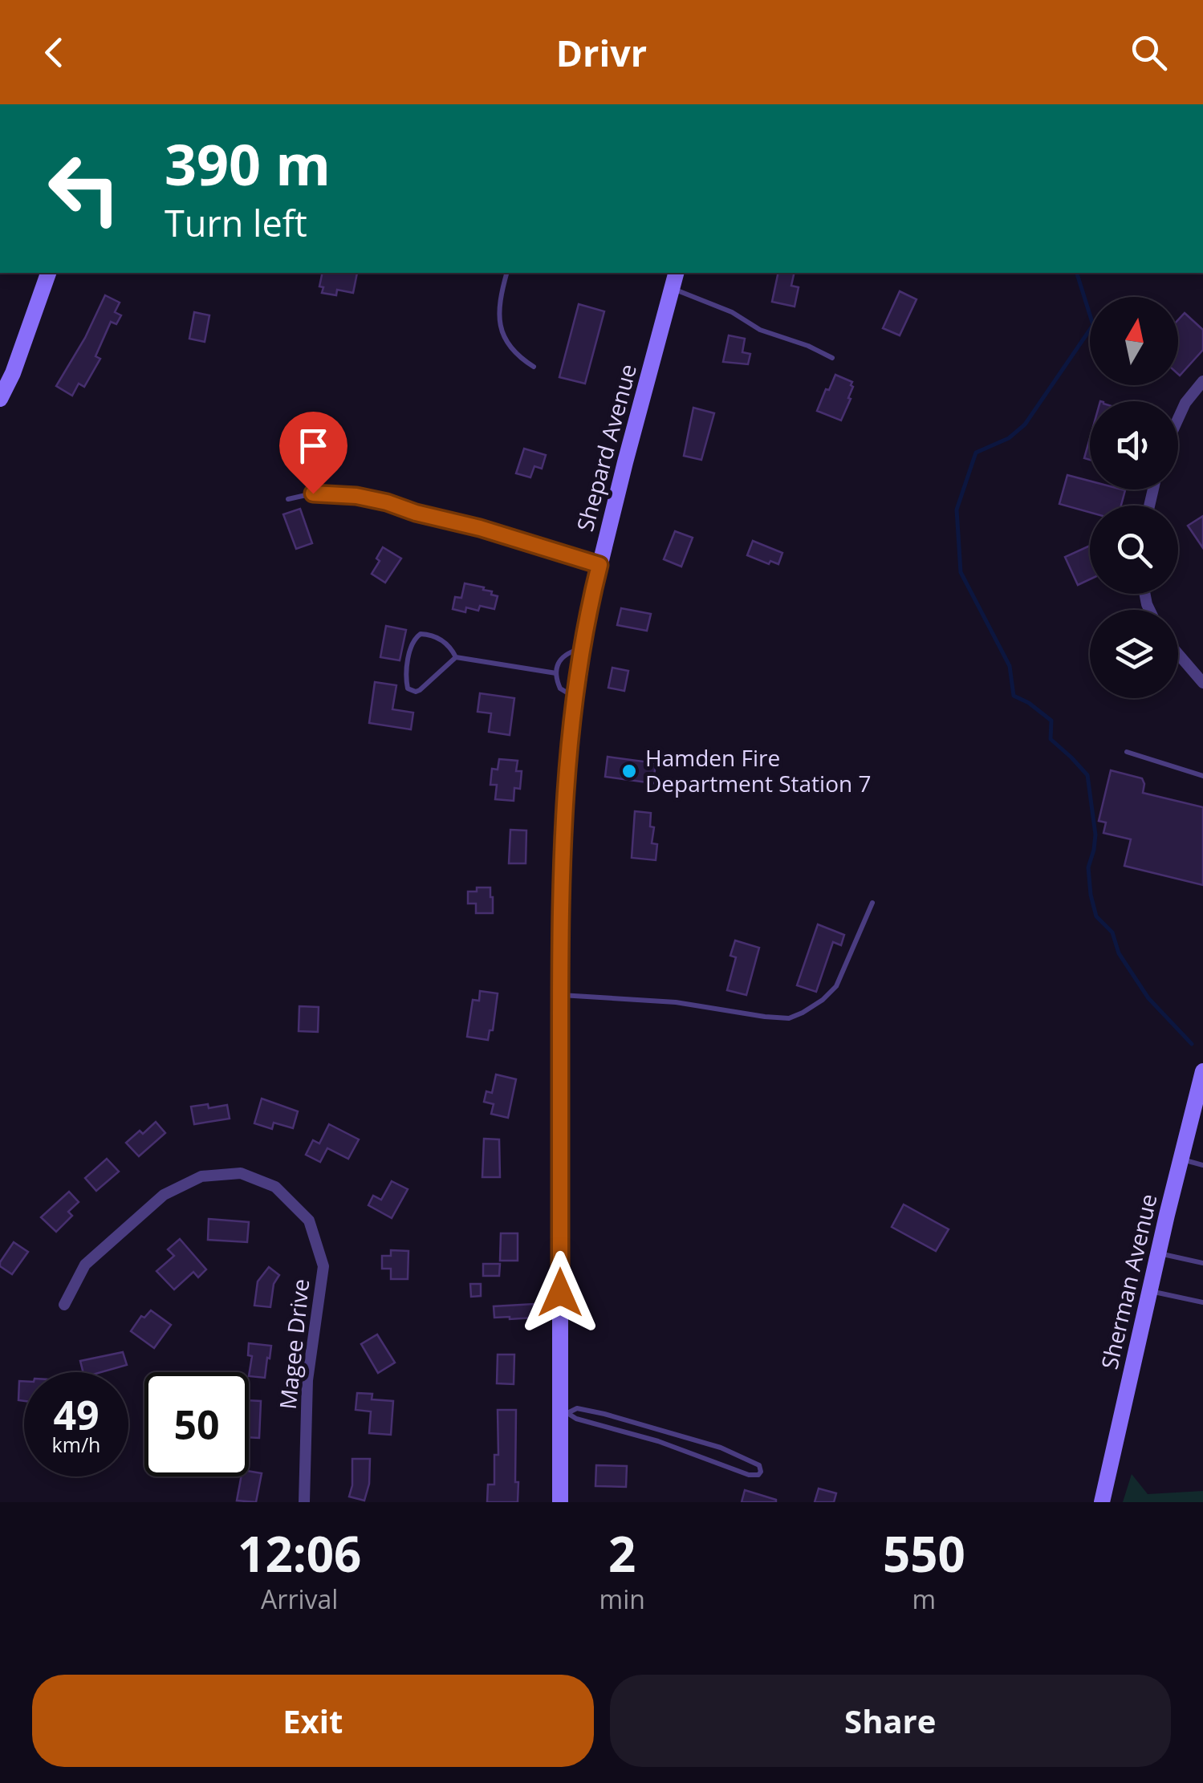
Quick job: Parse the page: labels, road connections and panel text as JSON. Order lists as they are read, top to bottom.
{
  "streets": {
    "main road": ["Shepard Avenue", "Sherman Avenue"],
    "street": ["Magee Drive"]
  },
  "places": ["Hamden Fire Department Station 7"],
  "north": "top",
  "page": {
    "header": "Drivr",
    "turn": ["390 m", "Turn left"],
    "speed": "49 km/h",
    "limit": "50",
    "eta": [
      "12:06",
      "Arrival",
      "2",
      "min",
      "550",
      "m"
    ],
    "buttons": ["Exit", "Share"]
  }
}
